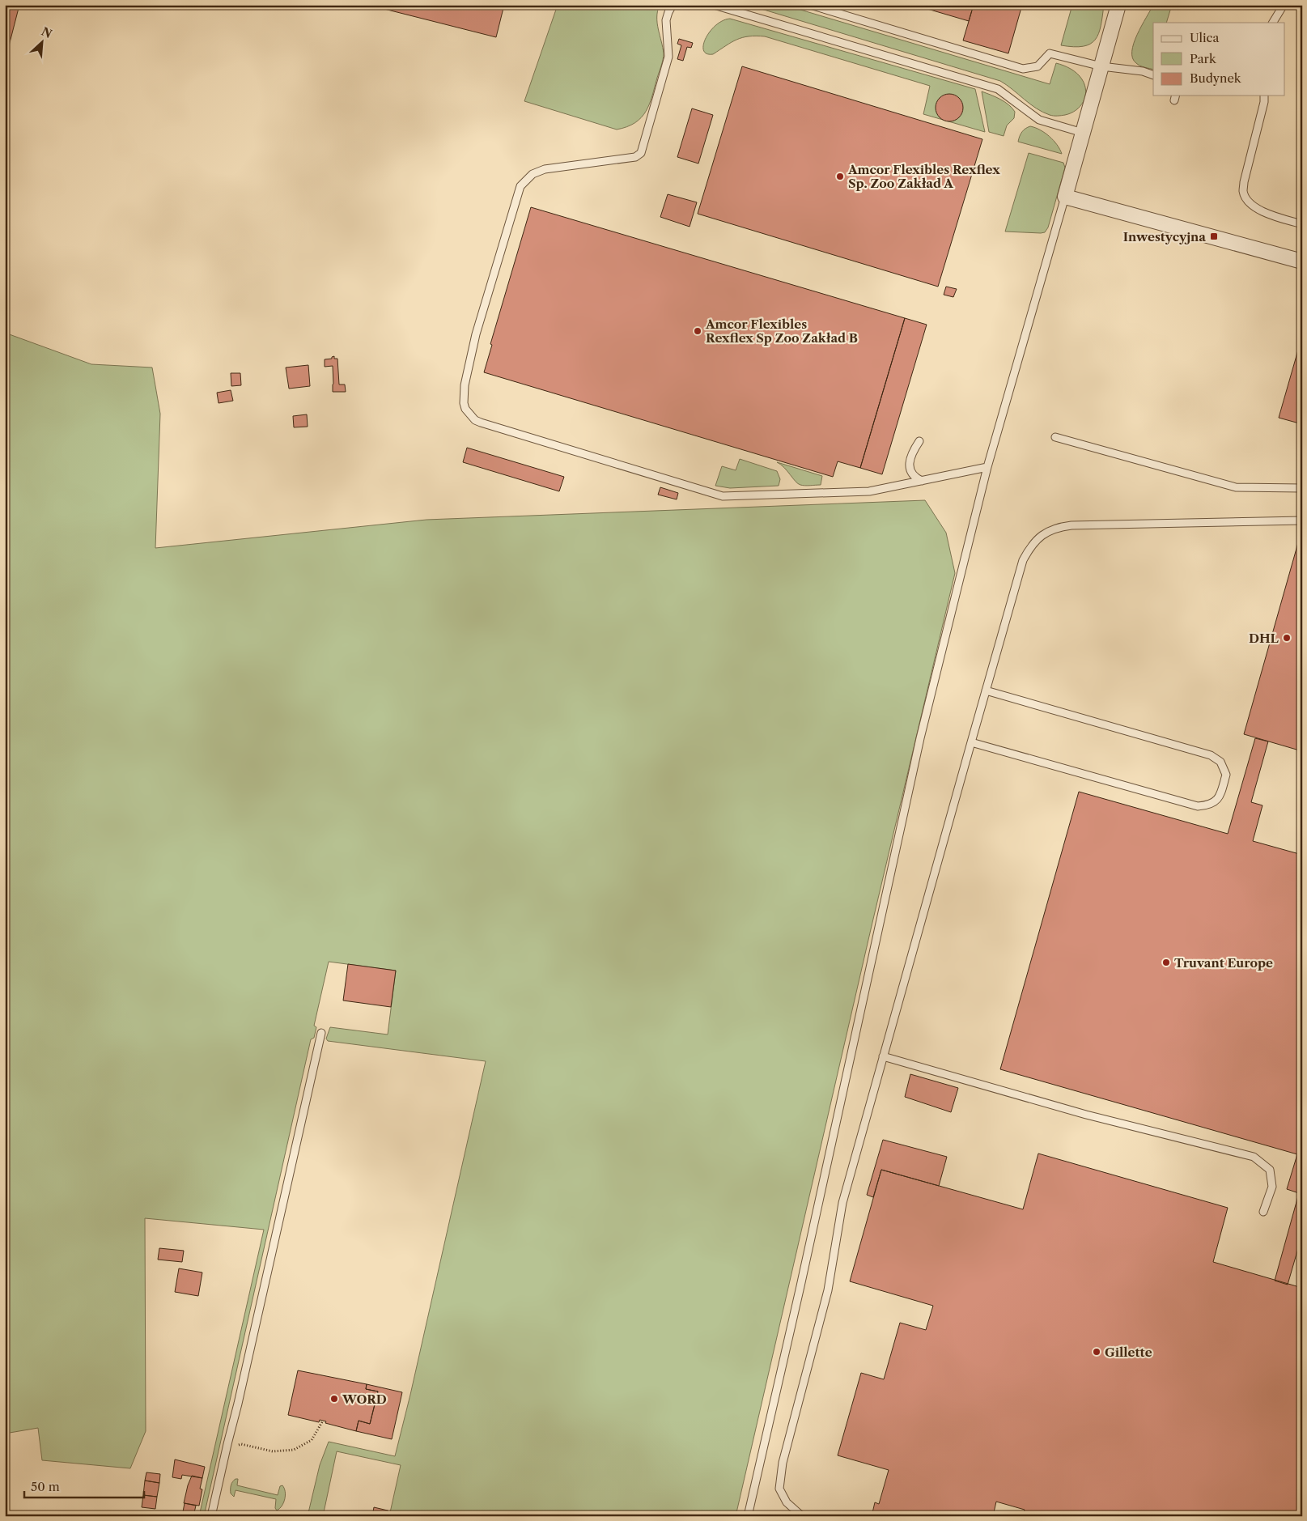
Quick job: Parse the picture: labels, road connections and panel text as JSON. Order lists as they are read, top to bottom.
{
  "places": {
    "other": [
      "Amcor Flexibles Rexflex Sp. Zoo Zakład A",
      "Amcor Flexibles Rexflex Sp Zoo Zakład B",
      "DHL",
      "Truvant Europe",
      "Gillette",
      "WORD"
    ],
    "transit": ["Inwestycyjna"]
  },
  "legend": ["Ulica", "Park", "Budynek"],
  "scale_bar": "50 m",
  "north": "top right"
}
